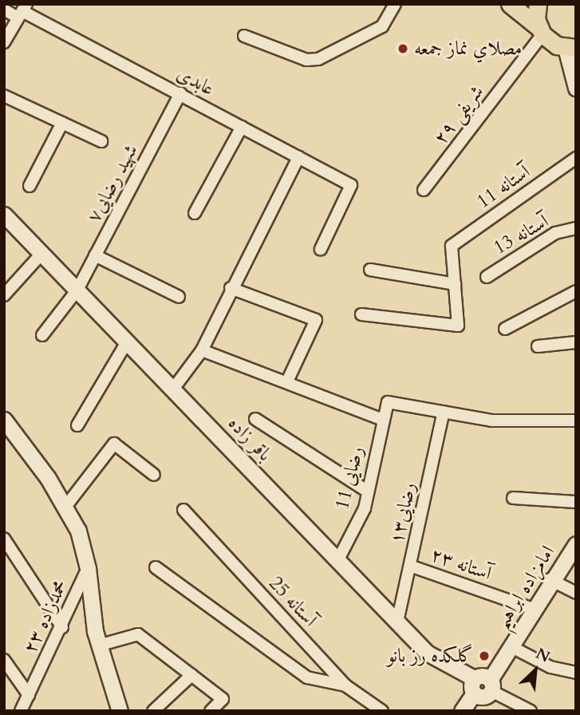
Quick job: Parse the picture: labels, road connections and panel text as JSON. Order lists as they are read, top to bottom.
{
  "streets": {
    "street": [
      "عابدی",
      "شریفی ۲۹",
      "شهید رضایی۷",
      "آستانه 11",
      "آستانه 13",
      "باقر زاده",
      "رضایی 11",
      "رضایی۱۳",
      "آستانه ۲۳",
      "امامزاده ابراهیم",
      "آستانه 25",
      "محمدزاده ۲۳"
    ]
  },
  "crossings": [
    ["عابدی", "شهید رضایی۷"],
    ["شهید رضایی۷", "باقر زاده"],
    ["باقر زاده", "رضایی 11"],
    ["باقر زاده", "رضایی۱۳"],
    ["باقر زاده", "امامزاده ابراهیم"],
    ["رضایی 11", "رضایی۱۳"],
    ["رضایی۱۳", "آستانه ۲۳"],
    ["آستانه ۲۳", "امامزاده ابراهیم"]
  ],
  "places": ["مصلاي نماز جمعه", "گلکده رز بانو"],
  "north": "top right"
}
